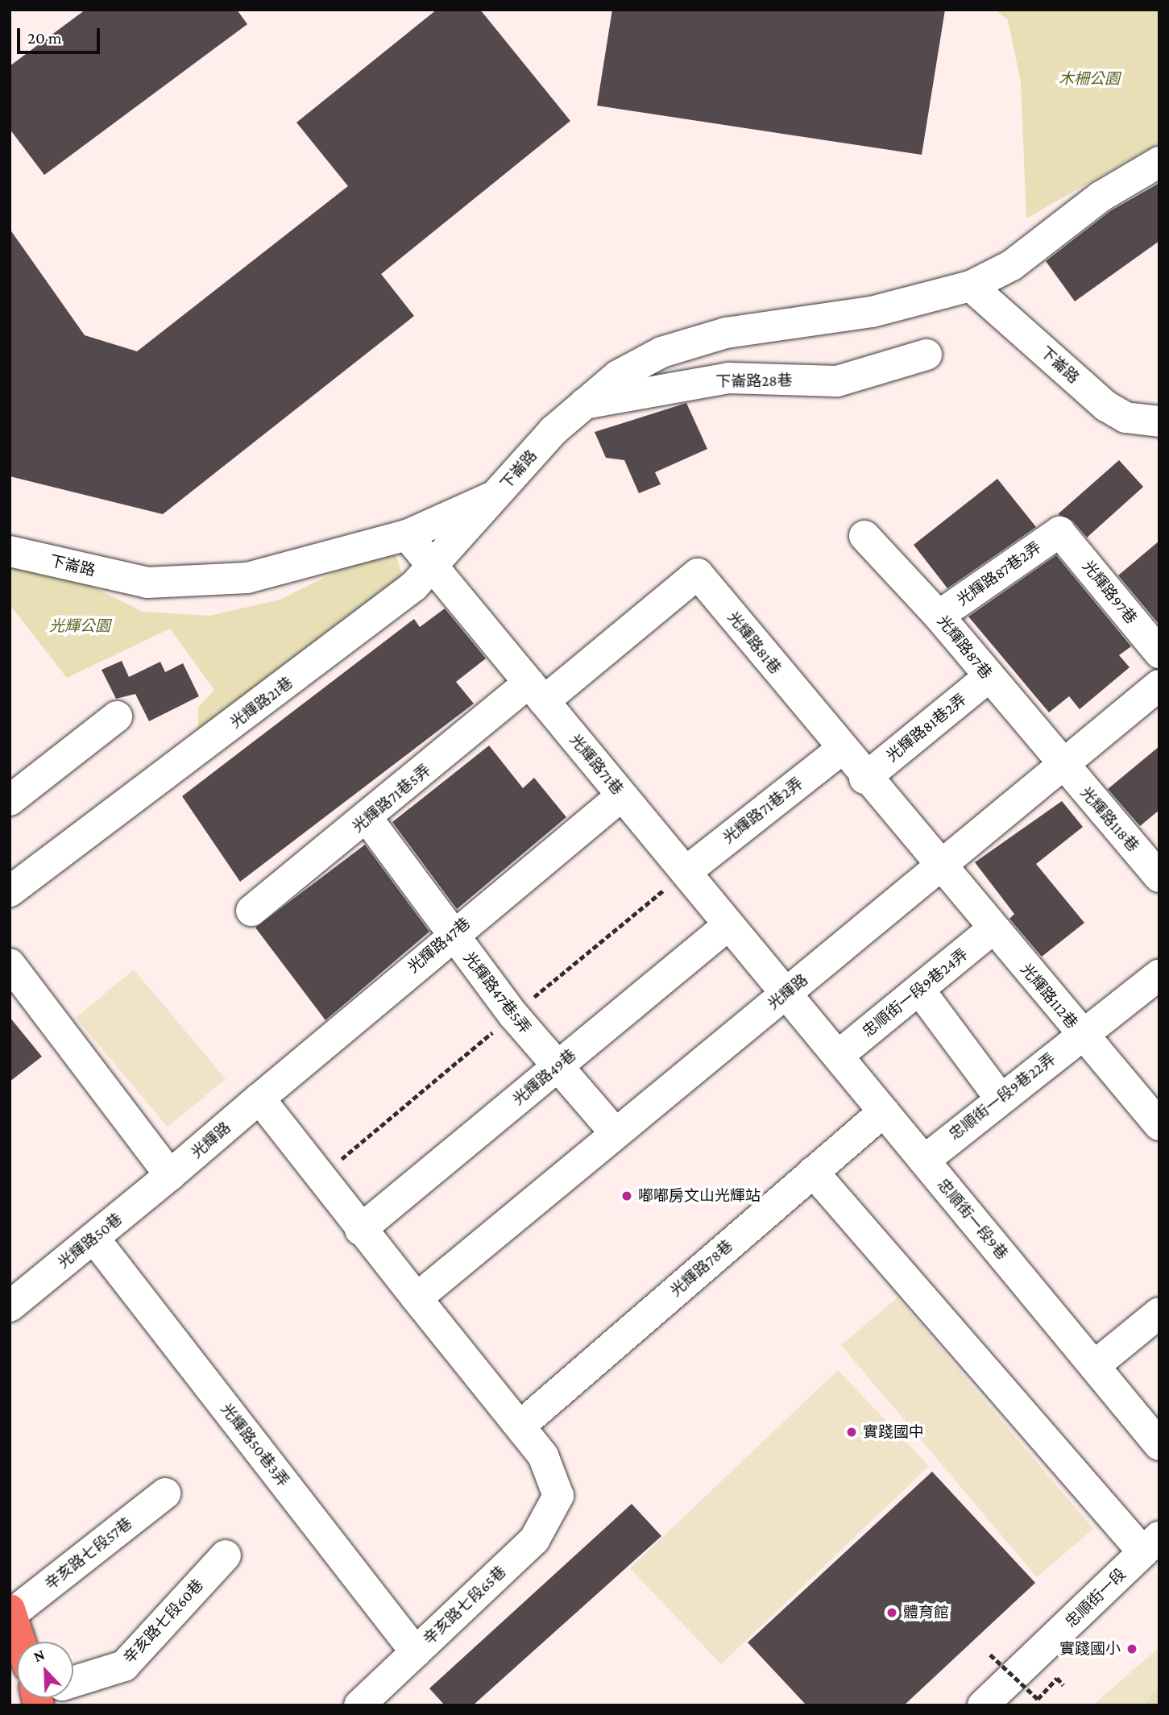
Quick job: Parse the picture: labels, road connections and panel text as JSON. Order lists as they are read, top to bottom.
{
  "streets": {
    "street": [
      "下崙路",
      "下崙路28巷",
      "光輝路87巷2弄",
      "光輝路97巷",
      "光輝路81巷",
      "光輝路87巷",
      "光輝路21巷",
      "光輝路81巷2弄",
      "光輝路71巷",
      "光輝路71巷5弄",
      "光輝路71巷2弄",
      "光輝路118巷",
      "光輝路47巷",
      "光輝路",
      "光輝路47巷5弄",
      "忠順街一段9巷24弄",
      "光輝路112巷",
      "光輝路49巷",
      "忠順街一段9巷22弄",
      "忠順街一段9巷",
      "光輝路50巷",
      "光輝路78巷",
      "光輝路50巷3弄",
      "辛亥路七段57巷",
      "忠順街一段",
      "辛亥路七段65巷",
      "辛亥路七段60巷"
    ]
  },
  "crossings": [
    ["下崙路", "下崙路28巷"],
    ["下崙路", "光輝路21巷"],
    ["下崙路", "光輝路71巷"],
    ["光輝路87巷2弄", "光輝路97巷"],
    ["光輝路87巷2弄", "光輝路87巷"],
    ["光輝路81巷", "光輝路81巷2弄"],
    ["光輝路81巷", "光輝路71巷"],
    ["光輝路81巷", "光輝路71巷5弄"],
    ["光輝路81巷", "光輝路71巷2弄"],
    ["光輝路81巷", "光輝路"],
    ["光輝路81巷", "光輝路112巷"],
    ["光輝路87巷", "光輝路81巷2弄"],
    ["光輝路87巷", "光輝路118巷"],
    ["光輝路87巷", "光輝路"],
    ["光輝路21巷", "光輝路71巷"],
    ["光輝路71巷", "光輝路71巷5弄"],
    ["光輝路71巷", "光輝路71巷2弄"],
    ["光輝路71巷", "光輝路47巷"],
    ["光輝路71巷", "光輝路"],
    ["光輝路71巷", "光輝路49巷"],
    ["光輝路71巷", "忠順街一段9巷"],
    ["光輝路71巷5弄", "光輝路47巷5弄"],
    ["光輝路118巷", "光輝路"],
    ["光輝路47巷", "光輝路"],
    ["光輝路47巷", "光輝路47巷5弄"],
    ["光輝路", "光輝路47巷5弄"],
    ["光輝路", "光輝路112巷"],
    ["光輝路", "忠順街一段9巷"],
    ["光輝路", "光輝路50巷"],
    ["光輝路47巷5弄", "光輝路49巷"],
    ["忠順街一段9巷24弄", "光輝路112巷"],
    ["忠順街一段9巷24弄", "忠順街一段9巷"],
    ["光輝路112巷", "忠順街一段9巷22弄"],
    ["忠順街一段9巷22弄", "忠順街一段9巷"],
    ["忠順街一段9巷", "光輝路78巷"],
    ["光輝路50巷", "光輝路50巷3弄"],
    ["光輝路78巷", "辛亥路七段65巷"],
    ["光輝路50巷3弄", "辛亥路七段65巷"]
  ],
  "parks": ["木柵公園", "光輝公園"],
  "places": [
    "嘟嘟房文山光輝站",
    "實踐國中",
    "體育館",
    "實踐國小"
  ],
  "scale_bar": "20 m",
  "north": "top left"
}
